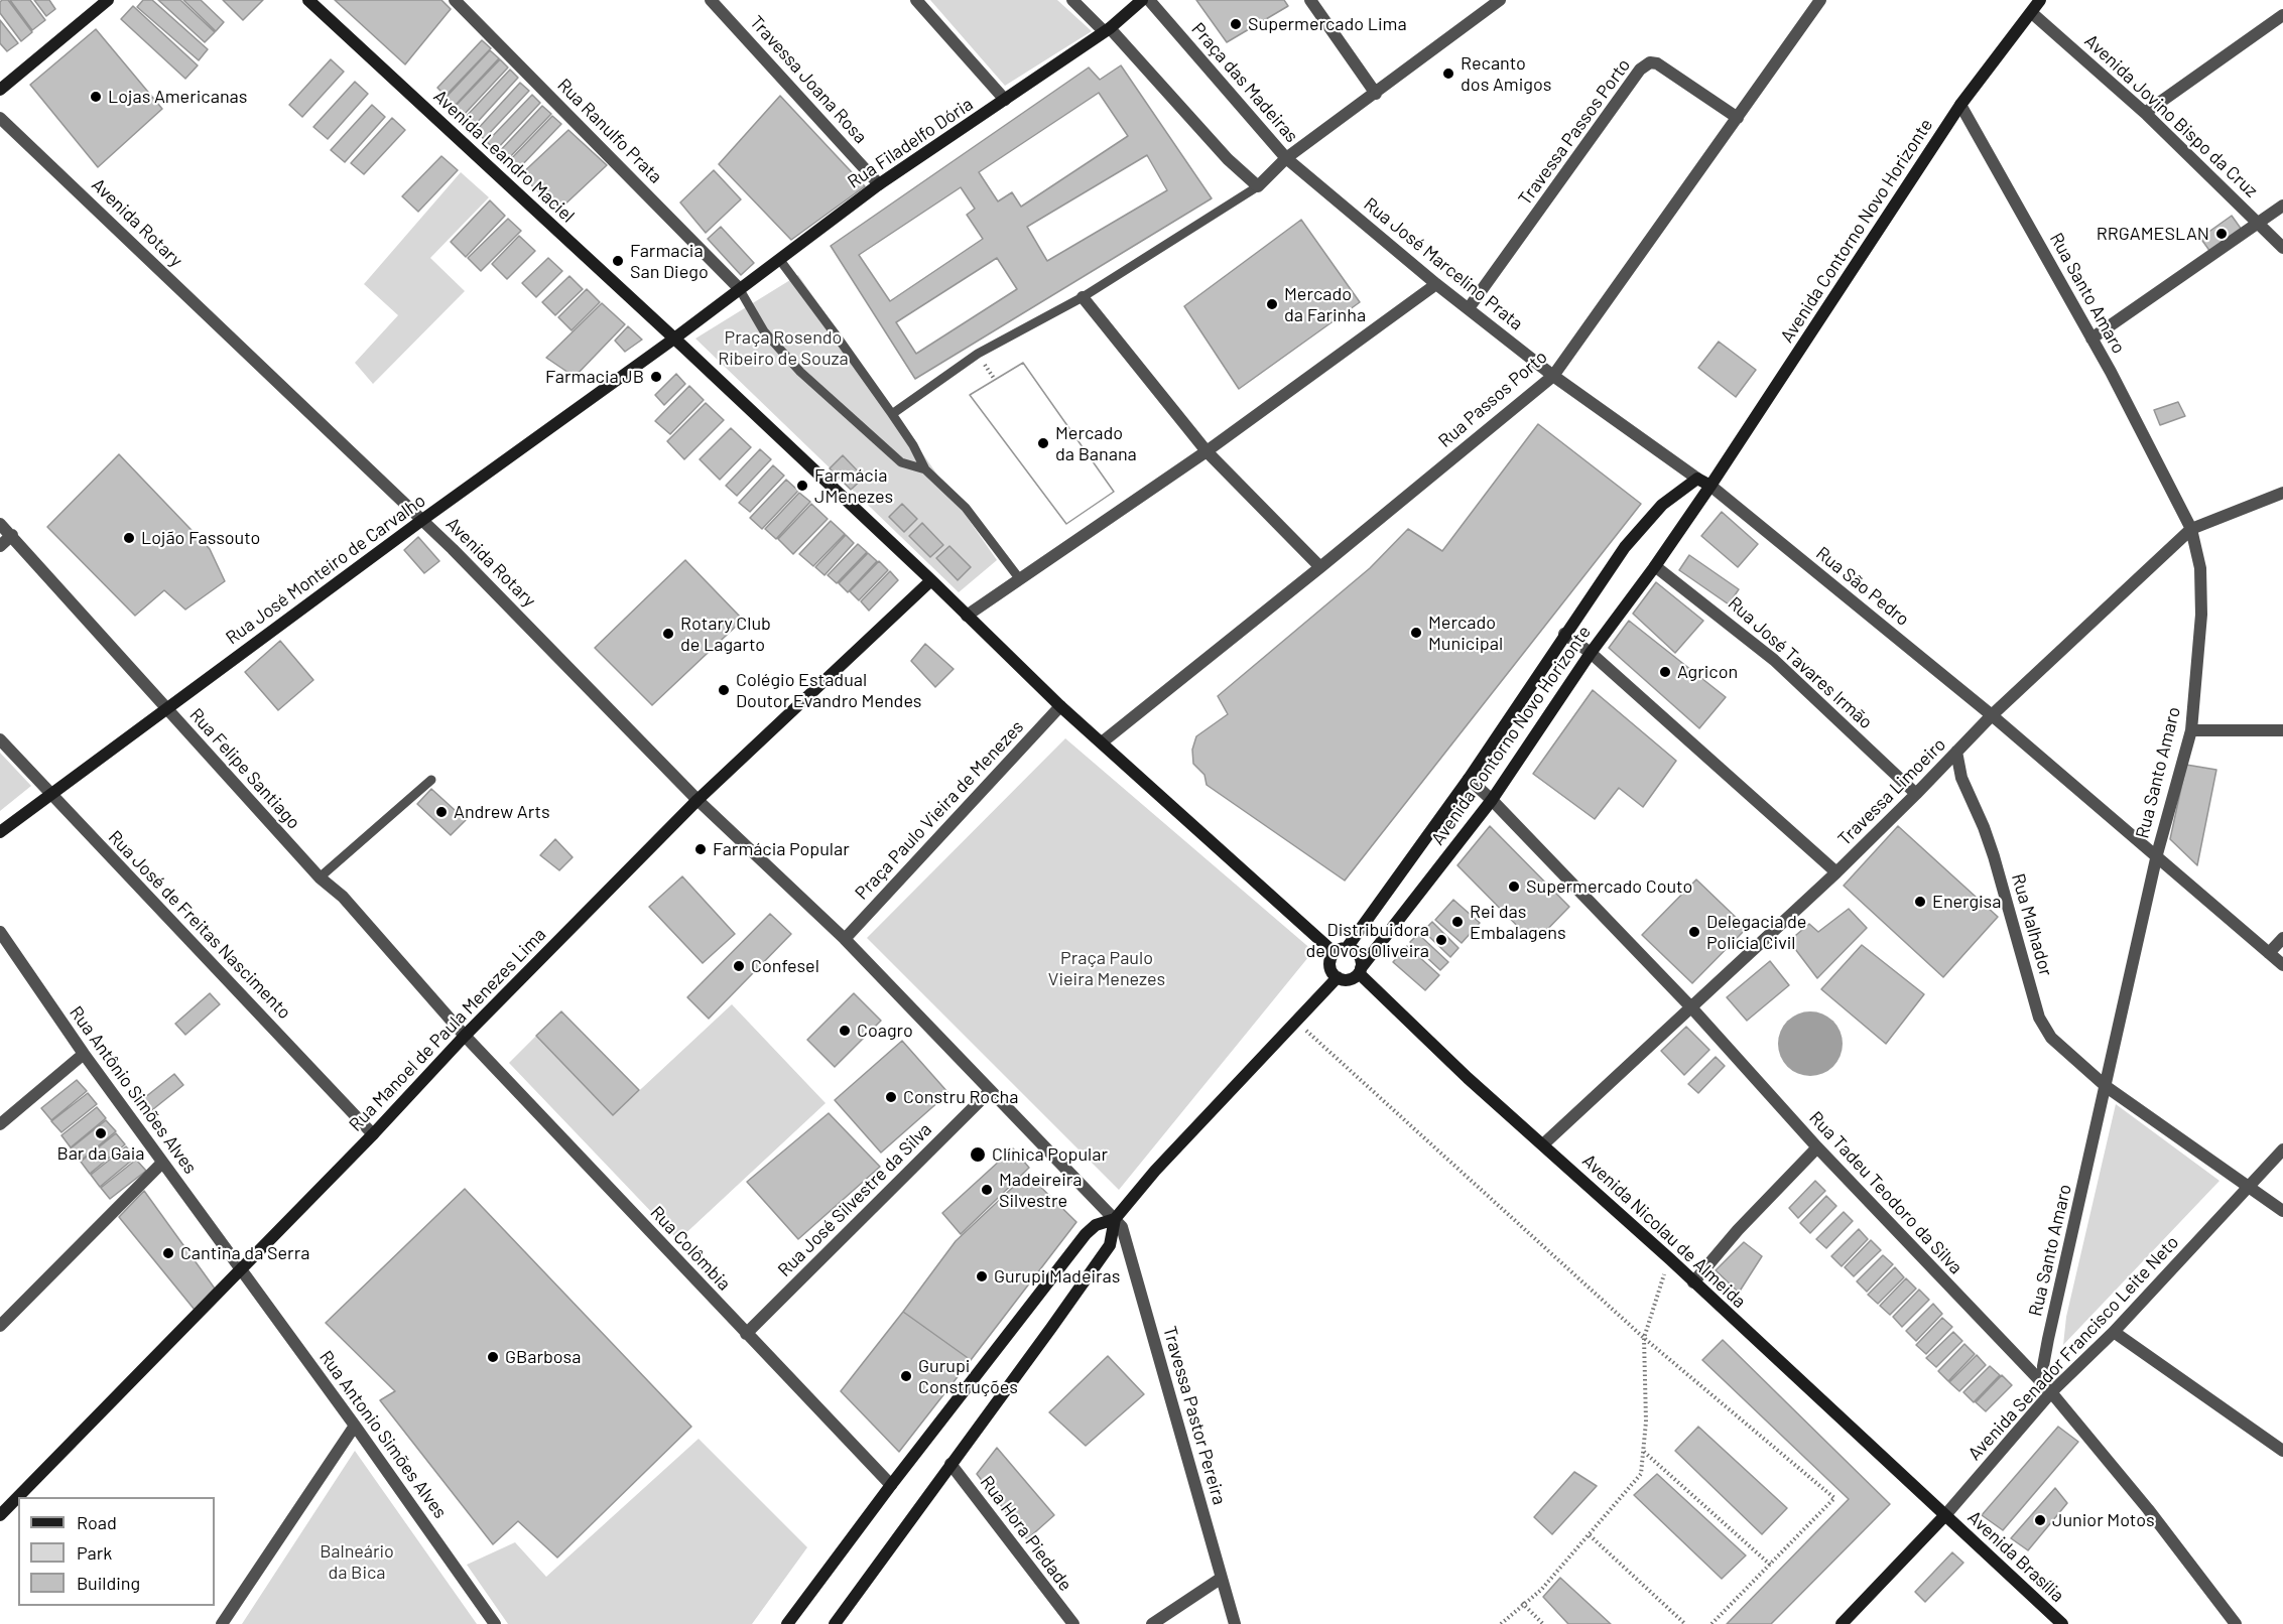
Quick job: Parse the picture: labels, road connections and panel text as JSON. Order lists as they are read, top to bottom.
{
  "streets": {
    "main road": [
      "Rua Filadelfo Dória",
      "Avenida Leandro Maciel",
      "Avenida Contorno Novo Horizonte",
      "Rua José Monteiro de Carvalho",
      "Rua Manoel de Paula Menezes Lima",
      "Avenida Nicolau de Almeida",
      "Avenida Senador Francisco Leite Neto",
      "Avenida Brasília"
    ],
    "street": [
      "Travessa Joana Rosa",
      "Praça das Madeiras",
      "Avenida Jovino Bispo da Cruz",
      "Rua Ranulfo Prata",
      "Travessa Passos Porto",
      "Avenida Rotary",
      "Rua José Marcelino Prata",
      "Rua Santo Amaro",
      "Rua Passos Porto",
      "Rua São Pedro",
      "Rua José Tavares Irmão",
      "Rua Felipe Santiago",
      "Travessa Limoeiro",
      "Praça Paulo Vieira de Menezes",
      "Rua José de Freitas Nascimento",
      "Rua Malhador",
      "Rua Antônio Simões Alves",
      "Rua Tadeu Teodoro da Silva",
      "Rua José Silvestre da Silva",
      "Rua Colômbia",
      "Travessa Pastor Pereira",
      "Rua Antonio Simões Alves",
      "Rua Hora Piedade"
    ]
  },
  "crossings": [
    ["Travessa Joana Rosa", "Rua Filadelfo Dória"],
    ["Praça das Madeiras", "Rua José Marcelino Prata"],
    ["Avenida Jovino Bispo da Cruz", "Avenida Contorno Novo Horizonte"],
    ["Rua Ranulfo Prata", "Rua Filadelfo Dória"],
    ["Travessa Passos Porto", "Rua José Marcelino Prata"],
    ["Travessa Passos Porto", "Rua Passos Porto"],
    ["Avenida Leandro Maciel", "Rua José Monteiro de Carvalho"],
    ["Avenida Rotary", "Rua José Monteiro de Carvalho"],
    ["Avenida Rotary", "Praça Paulo Vieira de Menezes"],
    ["Avenida Rotary", "Rua Manoel de Paula Menezes Lima"],
    ["Avenida Contorno Novo Horizonte", "Rua José Marcelino Prata"],
    ["Avenida Contorno Novo Horizonte", "Rua Santo Amaro"],
    ["Avenida Contorno Novo Horizonte", "Rua São Pedro"],
    ["Avenida Contorno Novo Horizonte", "Rua José Tavares Irmão"],
    ["Avenida Contorno Novo Horizonte", "Rua Tadeu Teodoro da Silva"],
    ["Avenida Contorno Novo Horizonte", "Avenida Nicolau de Almeida"],
    ["Rua José Marcelino Prata", "Rua Passos Porto"],
    ["Rua Santo Amaro", "Rua São Pedro"],
    ["Rua Santo Amaro", "Travessa Limoeiro"],
    ["Rua Santo Amaro", "Rua Malhador"],
    ["Rua Santo Amaro", "Rua Tadeu Teodoro da Silva"],
    ["Rua Santo Amaro", "Avenida Senador Francisco Leite Neto"],
    ["Rua José Monteiro de Carvalho", "Rua Felipe Santiago"],
    ["Rua José Monteiro de Carvalho", "Rua José de Freitas Nascimento"],
    ["Rua São Pedro", "Travessa Limoeiro"],
    ["Rua José Tavares Irmão", "Travessa Limoeiro"],
    ["Rua Felipe Santiago", "Rua Manoel de Paula Menezes Lima"],
    ["Rua Felipe Santiago", "Rua Colômbia"],
    ["Travessa Limoeiro", "Rua Malhador"],
    ["Travessa Limoeiro", "Rua Tadeu Teodoro da Silva"],
    ["Travessa Limoeiro", "Avenida Nicolau de Almeida"],
    ["Rua José de Freitas Nascimento", "Rua Manoel de Paula Menezes Lima"],
    ["Rua Malhador", "Avenida Senador Francisco Leite Neto"],
    ["Rua Manoel de Paula Menezes Lima", "Rua Antônio Simões Alves"],
    ["Rua Manoel de Paula Menezes Lima", "Rua Colômbia"],
    ["Rua Manoel de Paula Menezes Lima", "Rua Antonio Simões Alves"],
    ["Rua Antônio Simões Alves", "Rua Antonio Simões Alves"],
    ["Rua Tadeu Teodoro da Silva", "Avenida Senador Francisco Leite Neto"],
    ["Rua José Silvestre da Silva", "Rua Colômbia"],
    ["Avenida Nicolau de Almeida", "Avenida Senador Francisco Leite Neto"],
    ["Avenida Nicolau de Almeida", "Avenida Brasília"],
    ["Avenida Senador Francisco Leite Neto", "Avenida Brasília"]
  ],
  "parks": ["Praça Rosendo Ribeiro de Souza", "Praça Paulo Vieira Menezes", "Balneário da Bica"],
  "places": [
    "Supermercado Lima",
    "Recanto dos Amigos",
    "Lojas Americanas",
    "RRGAMESLAN",
    "Farmacia San Diego",
    "Mercado da Farinha",
    "Farmacia JB",
    "Mercado da Banana",
    "Farmácia JMenezes",
    "Lojão Fassouto",
    "Mercado Municipal",
    "Rotary Club de Lagarto",
    "Agricon",
    "Colégio Estadual Doutor Evandro Mendes",
    "Andrew Arts",
    "Farmácia Popular",
    "Supermercado Couto",
    "Energisa",
    "Rei das Embalagens",
    "Delegacia de Policia Civil",
    "Distribuidora de Ovos Oliveira",
    "Confesel",
    "Coagro",
    "Constru Rocha",
    "Bar da Gaia",
    "Clínica Popular",
    "Madeireira Silvestre",
    "Cantina da Serra",
    "Gurupi Madeiras",
    "GBarbosa",
    "Gurupi Construções",
    "Junior Motos"
  ],
  "legend": ["Road", "Park", "Building"]
}
